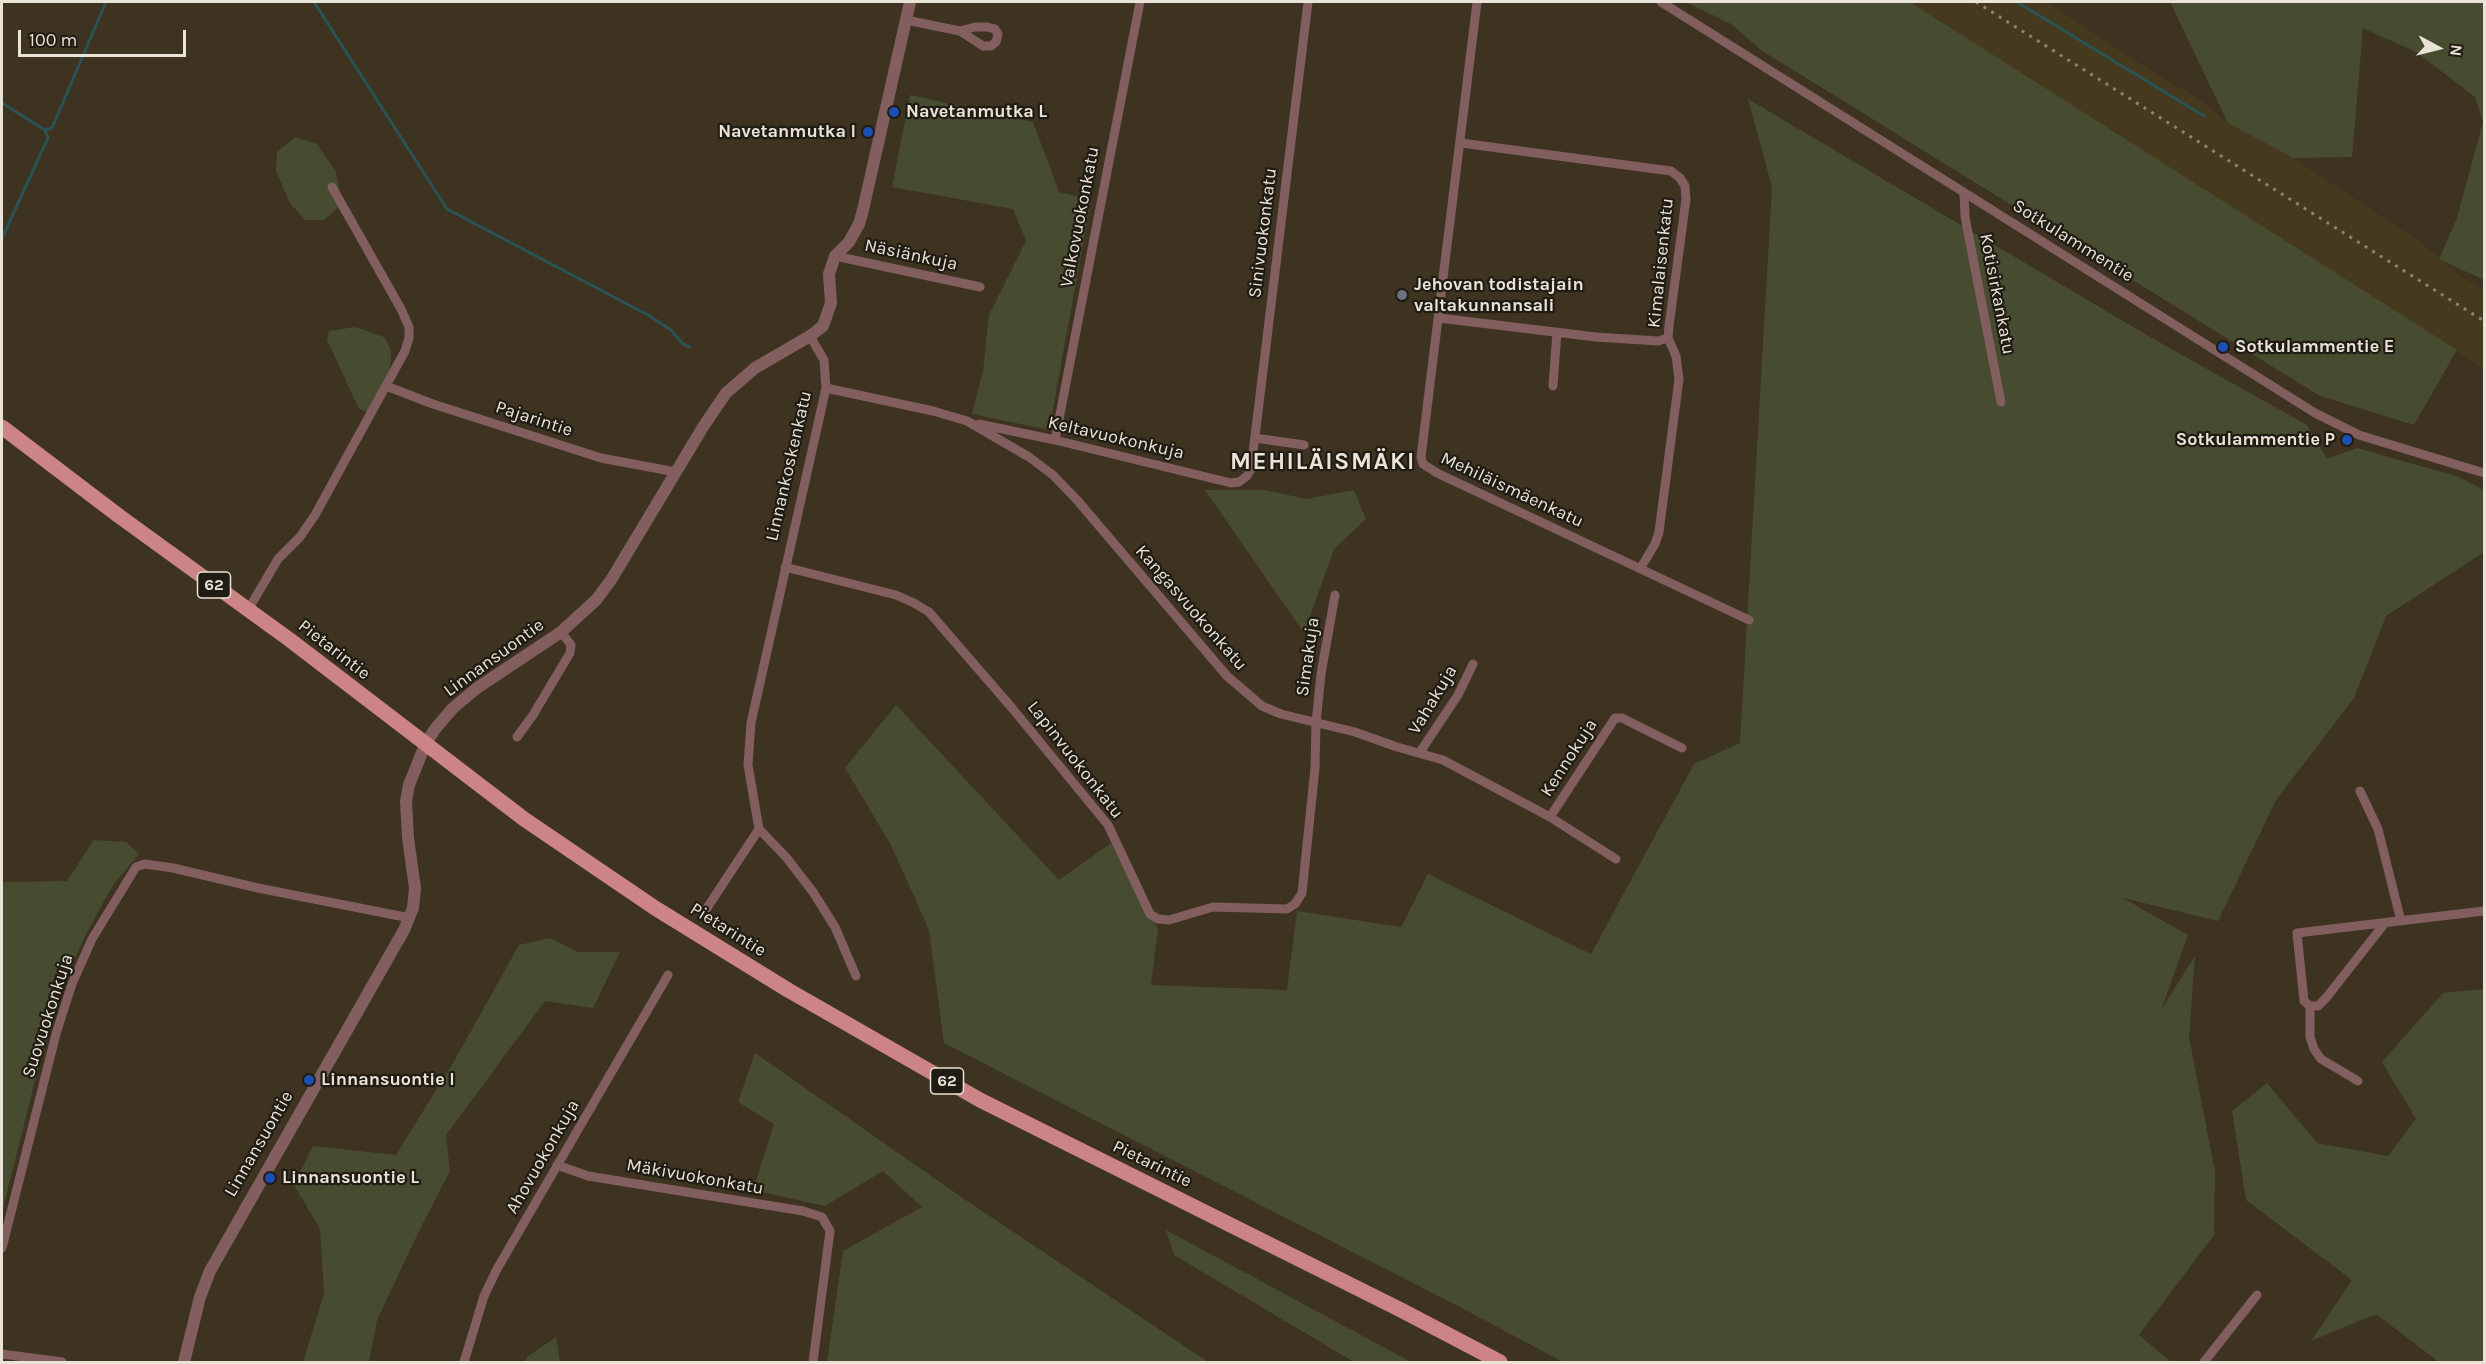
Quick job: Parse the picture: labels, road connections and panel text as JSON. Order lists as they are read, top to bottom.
{
  "streets": {
    "main road": ["62", "Pietarintie"],
    "street": [
      "Valkovuokonkatu",
      "Sinivuokonkatu",
      "Sotkulammentie",
      "Näsiänkuja",
      "Kimalaisenkatu",
      "Kotisirkankatu",
      "Pajarintie",
      "Keltavuokonkuja",
      "Linnankoskenkatu",
      "Mehiläismäenkatu",
      "Kangasvuokonkatu",
      "Simakuja",
      "Linnansuontie",
      "Vahakuja",
      "Kennokuja",
      "Lapinvuokonkatu",
      "Suovuokonkuja",
      "Ahovuokonkuja",
      "Mäkivuokonkatu"
    ]
  },
  "crossings": [
    ["Valkovuokonkatu", "Keltavuokonkuja"],
    ["Sinivuokonkatu", "Keltavuokonkuja"],
    ["Sotkulammentie", "Kotisirkankatu"],
    ["Kimalaisenkatu", "Mehiläismäenkatu"],
    ["Pajarintie", "Linnansuontie"],
    ["Keltavuokonkuja", "Kangasvuokonkatu"],
    ["Linnankoskenkatu", "Kangasvuokonkatu"],
    ["Linnankoskenkatu", "Linnansuontie"],
    ["Linnankoskenkatu", "Lapinvuokonkatu"],
    ["Kangasvuokonkatu", "Simakuja"],
    ["Kangasvuokonkatu", "Vahakuja"],
    ["Kangasvuokonkatu", "Kennokuja"],
    ["Kangasvuokonkatu", "Lapinvuokonkatu"],
    ["Pietarintie", "Linnansuontie"],
    ["Simakuja", "Lapinvuokonkatu"],
    ["Linnansuontie", "Suovuokonkuja"],
    ["Ahovuokonkuja", "Mäkivuokonkatu"]
  ],
  "districts": ["MEHILÄISMÄKI"],
  "places": [
    "Navetanmutka L",
    "Navetanmutka I",
    "Jehovan todistajain valtakunnansali",
    "Sotkulammentie E",
    "Sotkulammentie P",
    "Linnansuontie I",
    "Linnansuontie L"
  ],
  "scale_bar": "100 m",
  "north": "right"
}
